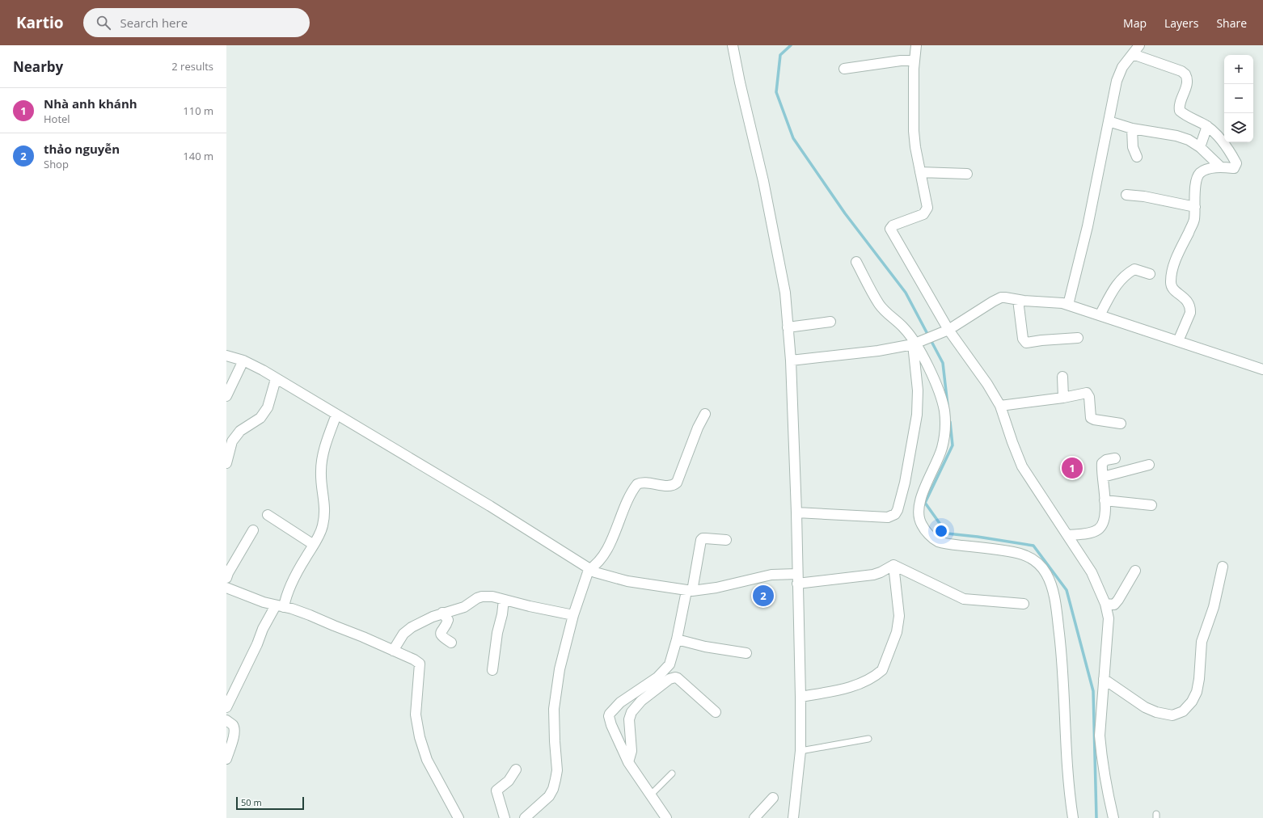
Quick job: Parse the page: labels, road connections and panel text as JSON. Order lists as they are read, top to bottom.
{
  "scale_bar": "50 m",
  "page": {
    "header": "Kartio",
    "search": "Search here",
    "nav": ["Map", "Layers", "Share"],
    "heading": ["Nearby", "2 results"],
    "map_buttons": ["+", "−"],
    "list": [
      {
        "mark": "1",
        "name": "Nhà anh khánh",
        "note": "Hotel",
        "value": "110 m"
      },
      {
        "mark": "2",
        "name": "thảo nguyễn",
        "note": "Shop",
        "value": "140 m"
      }
    ],
    "pins": ["1", "2"],
    "scale": "50 m"
  }
}
